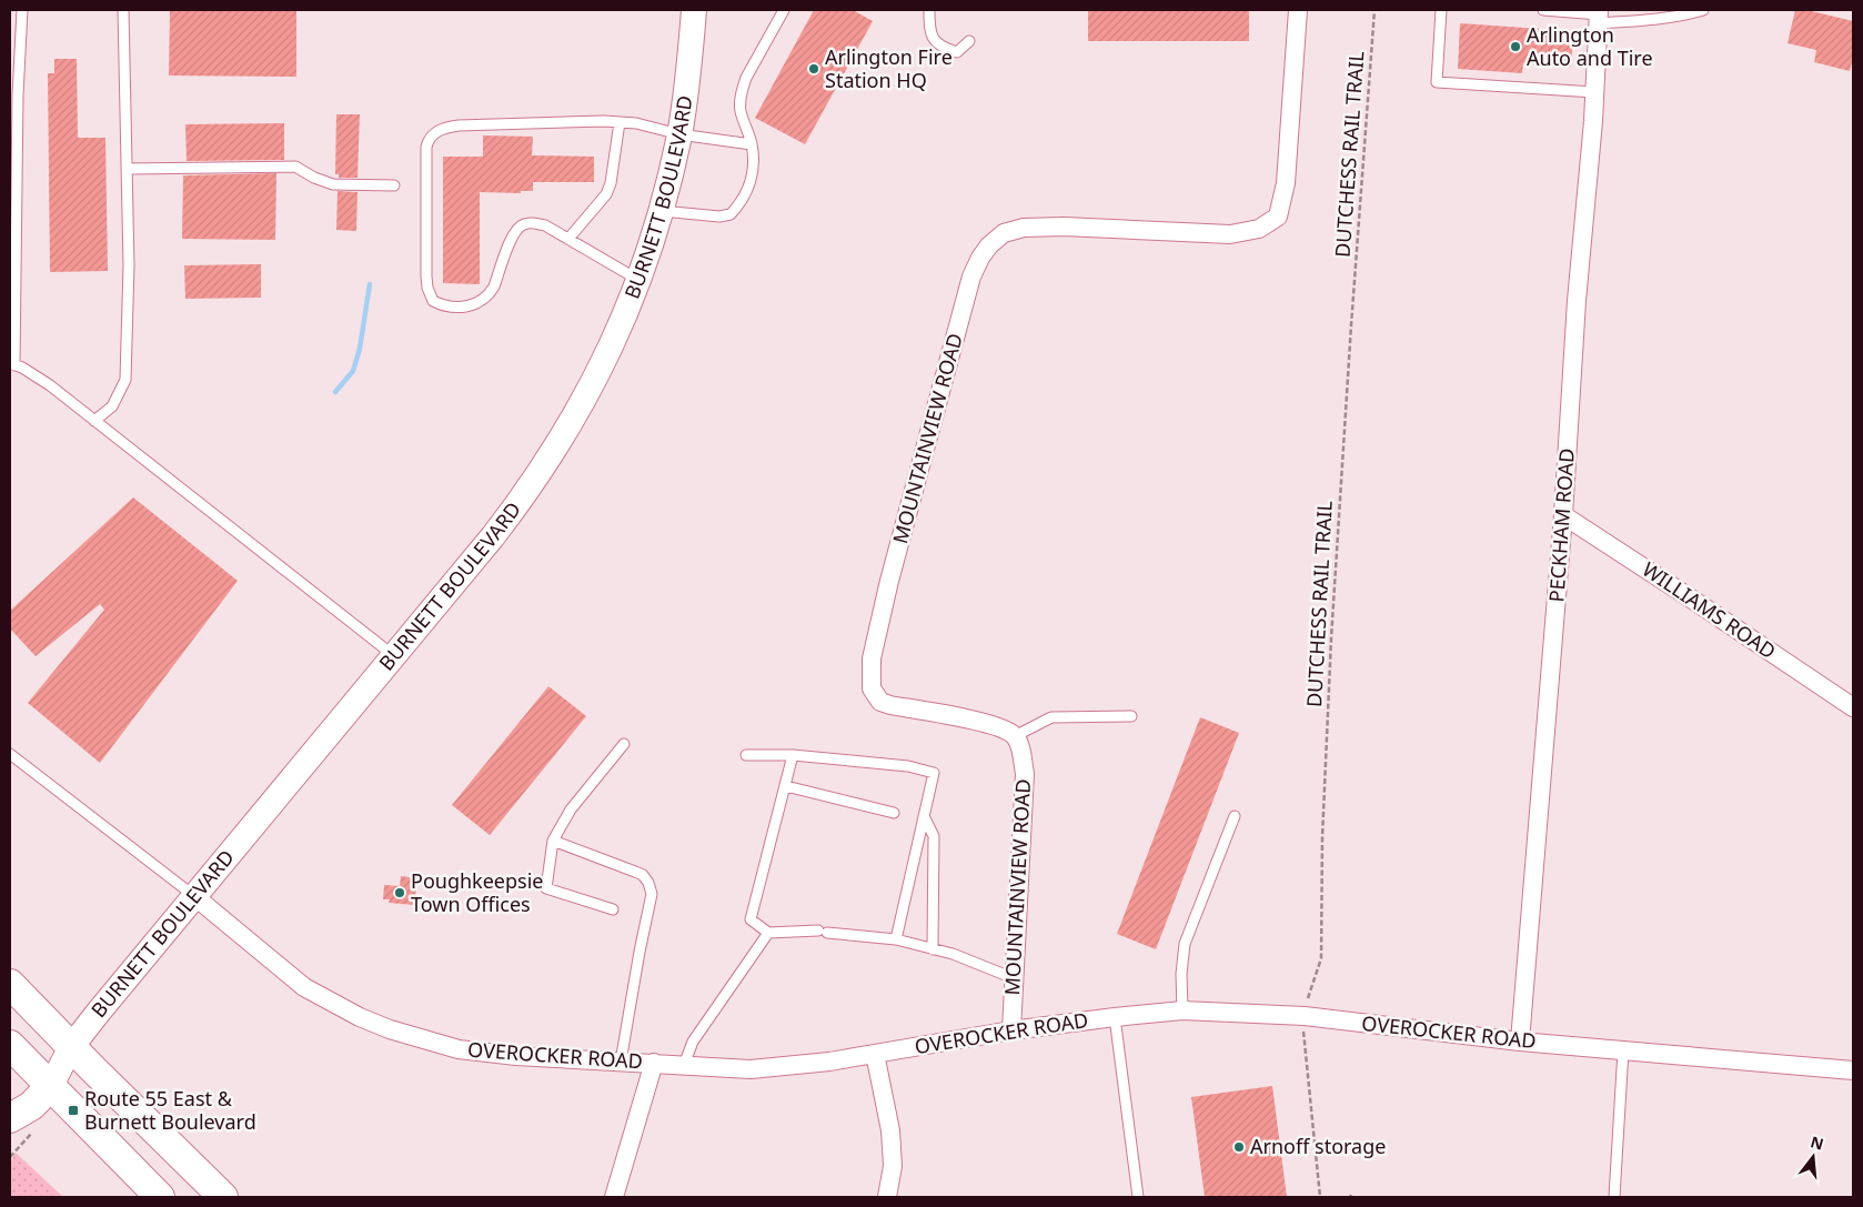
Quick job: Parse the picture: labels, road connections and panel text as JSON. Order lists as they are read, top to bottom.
{
  "streets": {
    "street": [
      "BURNETT BOULEVARD",
      "MOUNTAINVIEW ROAD",
      "PECKHAM ROAD",
      "WILLIAMS ROAD",
      "OVEROCKER ROAD"
    ],
    "path": ["DUTCHESS RAIL TRAIL"]
  },
  "crossings": [
    ["DUTCHESS RAIL TRAIL", "OVEROCKER ROAD"],
    ["BURNETT BOULEVARD", "OVEROCKER ROAD"],
    ["MOUNTAINVIEW ROAD", "OVEROCKER ROAD"],
    ["PECKHAM ROAD", "WILLIAMS ROAD"],
    ["PECKHAM ROAD", "OVEROCKER ROAD"]
  ],
  "places": {
    "other": [
      "Arlington Auto and Tire",
      "Arlington Fire Station HQ",
      "Poughkeepsie Town Offices",
      "Arnoff storage"
    ],
    "transit": ["Route 55 East & Burnett Boulevard"]
  },
  "north": "top"
}
